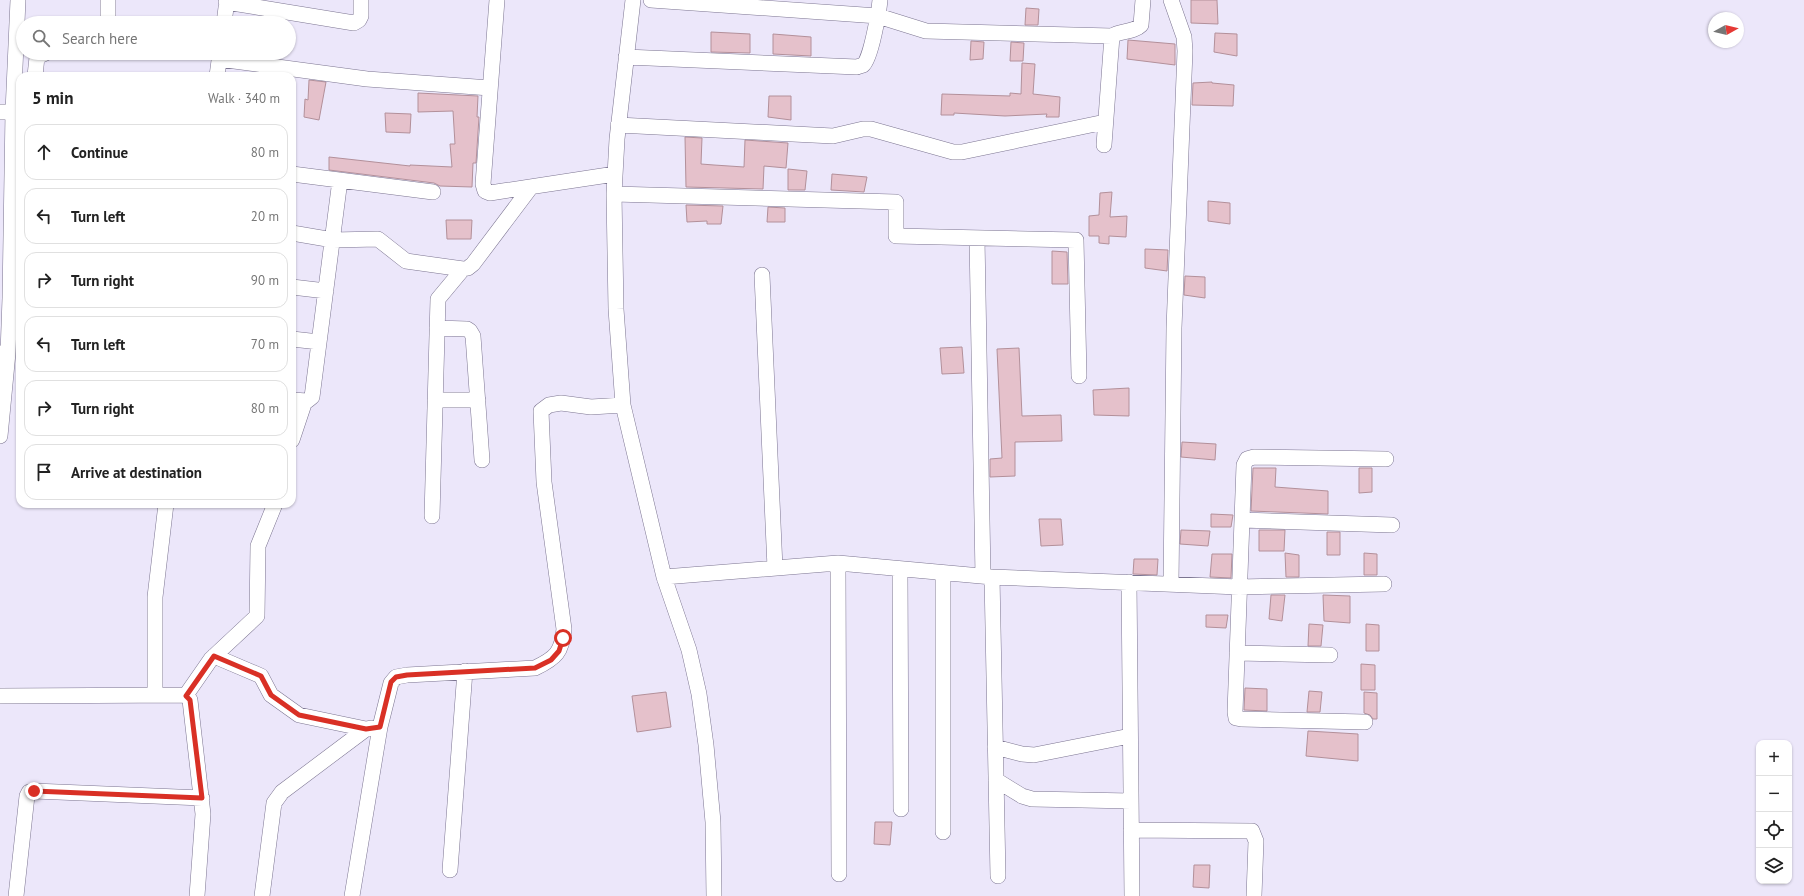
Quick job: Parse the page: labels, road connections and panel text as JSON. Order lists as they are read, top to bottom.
{
  "north": "right",
  "page": {
    "search": "Search here",
    "heading": ["5 min", "Walk · 340 m"],
    "list": [
      ["Continue", "80 m"],
      ["Turn left", "20 m"],
      ["Turn right", "90 m"],
      ["Turn left", "70 m"],
      ["Turn right", "80 m"],
      "Arrive at destination"
    ],
    "map_buttons": ["+", "−"]
  }
}
